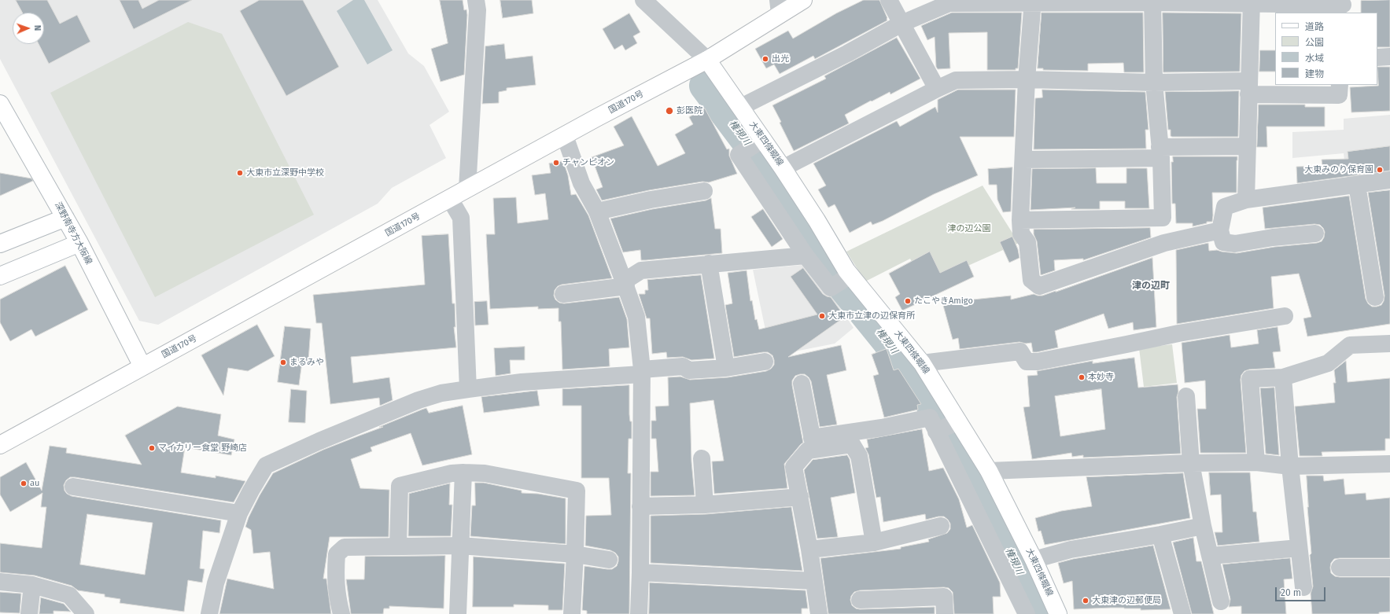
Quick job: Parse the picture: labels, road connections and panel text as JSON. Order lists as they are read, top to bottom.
{
  "streets": {
    "main road": ["国道170号", "大東四條畷線", "深野南寺方大阪線"]
  },
  "crossings": [
    ["国道170号", "大東四條畷線"],
    ["国道170号", "深野南寺方大阪線"]
  ],
  "districts": ["津の辺町"],
  "water": ["権現川"],
  "parks": ["津の辺公園"],
  "places": [
    "出光",
    "彭医院",
    "チャンピオン",
    "大東みのり保育園",
    "大東市立深野中学校",
    "たこやきAmigo",
    "大東市立津の辺保育所",
    "まるみや",
    "本妙寺",
    "マイカリー食堂 野崎店",
    "au",
    "大東津の辺郵便局"
  ],
  "legend": [
    "道路",
    "公園",
    "水域",
    "建物"
  ],
  "scale_bar": "20 m",
  "north": "right"
}
